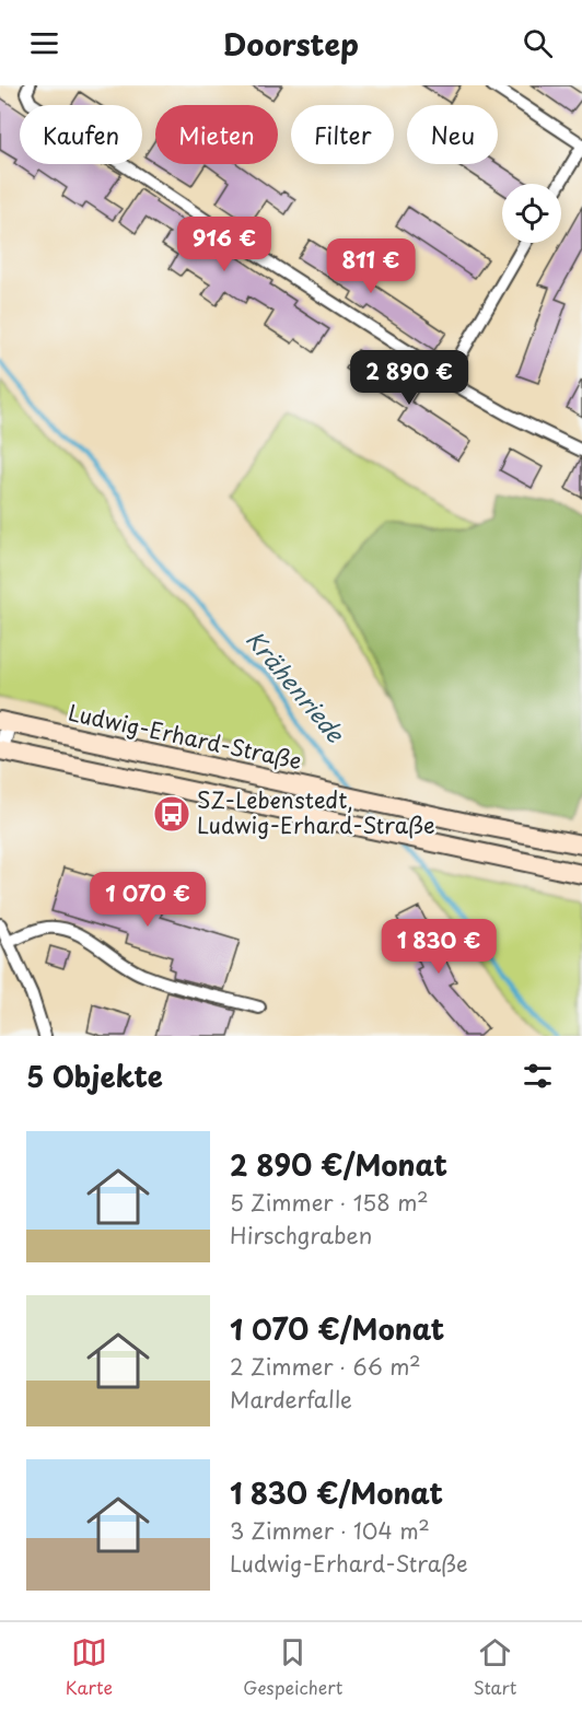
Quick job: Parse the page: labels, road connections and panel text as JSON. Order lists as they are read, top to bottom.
{
  "streets": {
    "main road": ["Ludwig-Erhard-Straße"]
  },
  "water": ["Krähenriede"],
  "places": {
    "bus stop": ["SZ-Lebenstedt, Ludwig-Erhard-Straße"]
  },
  "page": {
    "header": "Doorstep",
    "chip": [
      "Kaufen",
      "Mieten",
      "Filter",
      "Neu"
    ],
    "price": [
      "916 €",
      "811 €",
      "2 890 €",
      "1 070 €",
      "1 830 €"
    ],
    "heading": "5 Objekte",
    "list": [
      {
        "name": "2 890 €/Monat",
        "note": "5 Zimmer · 158 m² · Hirschgraben"
      },
      {
        "name": "1 070 €/Monat",
        "note": "2 Zimmer · 66 m² · Marderfalle"
      },
      {
        "name": "1 830 €/Monat",
        "note": "3 Zimmer · 104 m² · Ludwig-Erhard-Straße"
      }
    ],
    "tabs": ["Karte", "Gespeichert", "Start"]
  }
}
